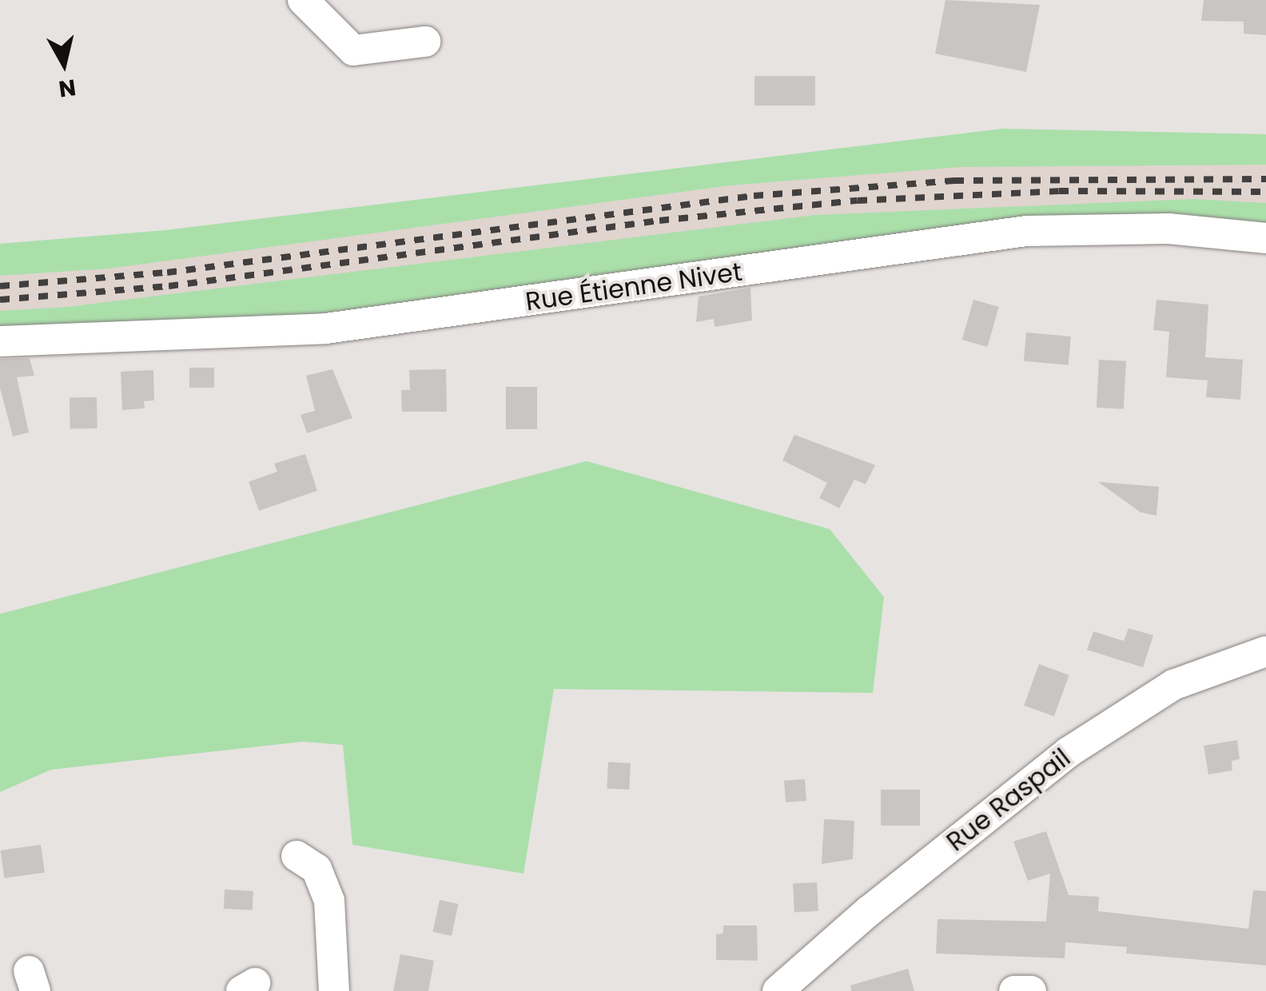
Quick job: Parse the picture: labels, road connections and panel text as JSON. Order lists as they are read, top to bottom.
{
  "streets": {
    "street": ["Rue Étienne Nivet", "Rue Raspail"]
  },
  "north": "bottom"
}
